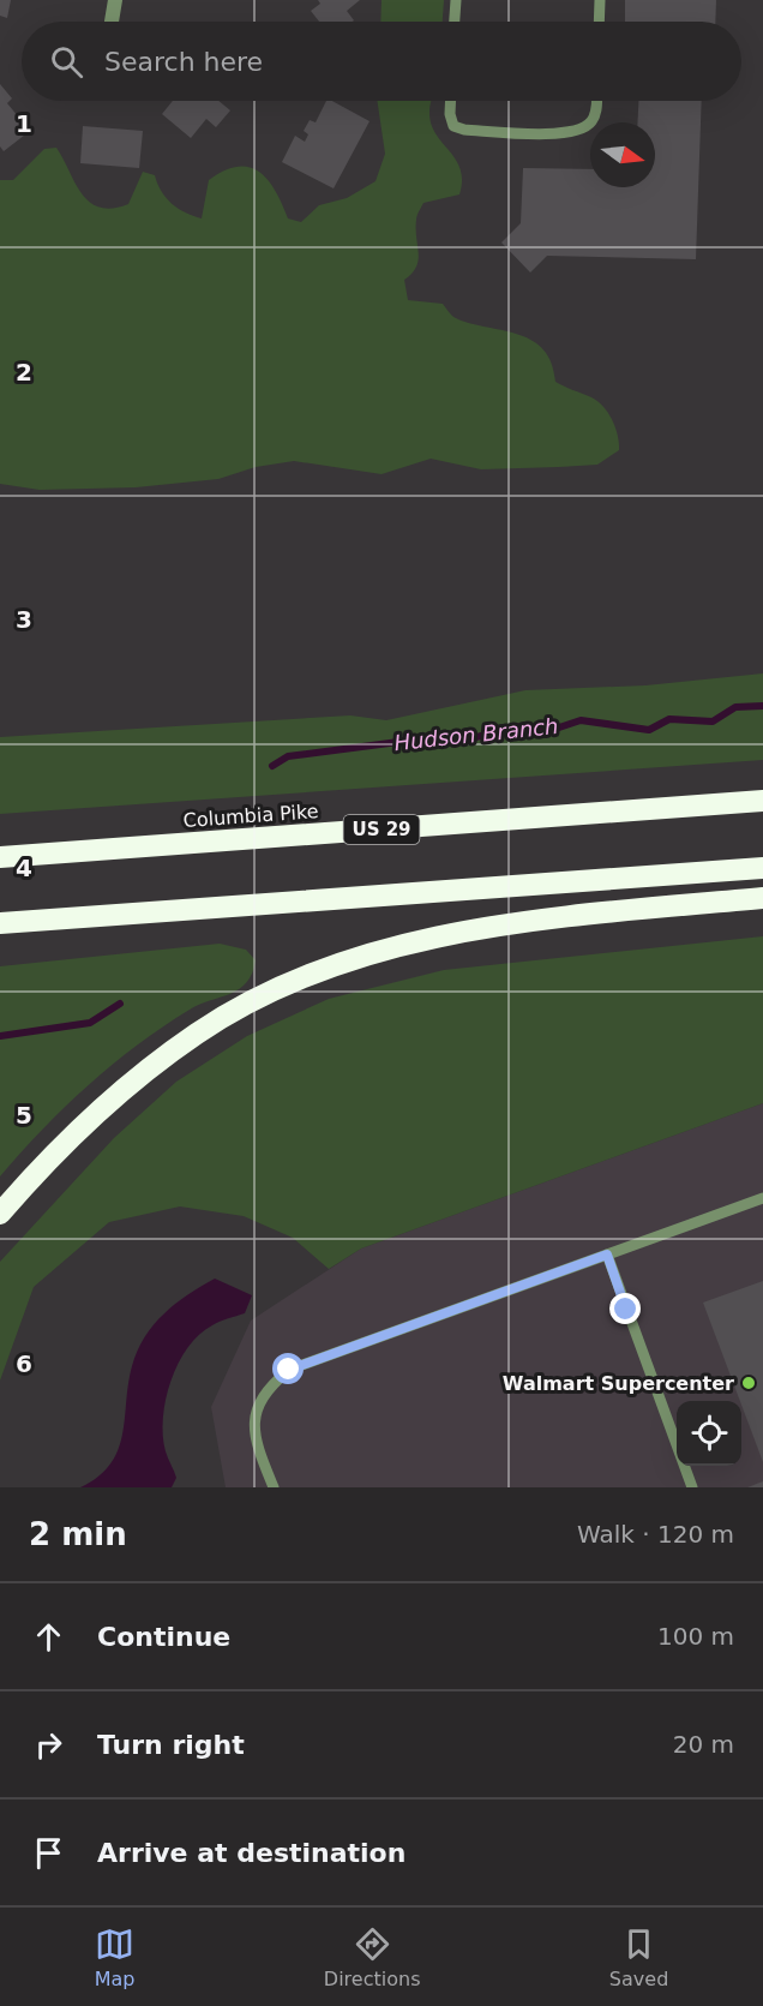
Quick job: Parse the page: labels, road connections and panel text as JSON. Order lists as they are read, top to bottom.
{
  "streets": {
    "highway": ["Columbia Pike", "US 29"]
  },
  "water": ["Hudson Branch"],
  "places": ["Walmart Supercenter"],
  "north": "right",
  "page": {
    "search": "Search here",
    "heading": ["2 min", "Walk · 120 m"],
    "list": [
      ["Continue", "100 m"],
      ["Turn right", "20 m"],
      "Arrive at destination"
    ],
    "nav": ["Map", "Directions", "Saved"]
  },
  "grid": {
    "rows": [
      "1",
      "2",
      "3",
      "4",
      "5",
      "6"
    ]
  }
}
